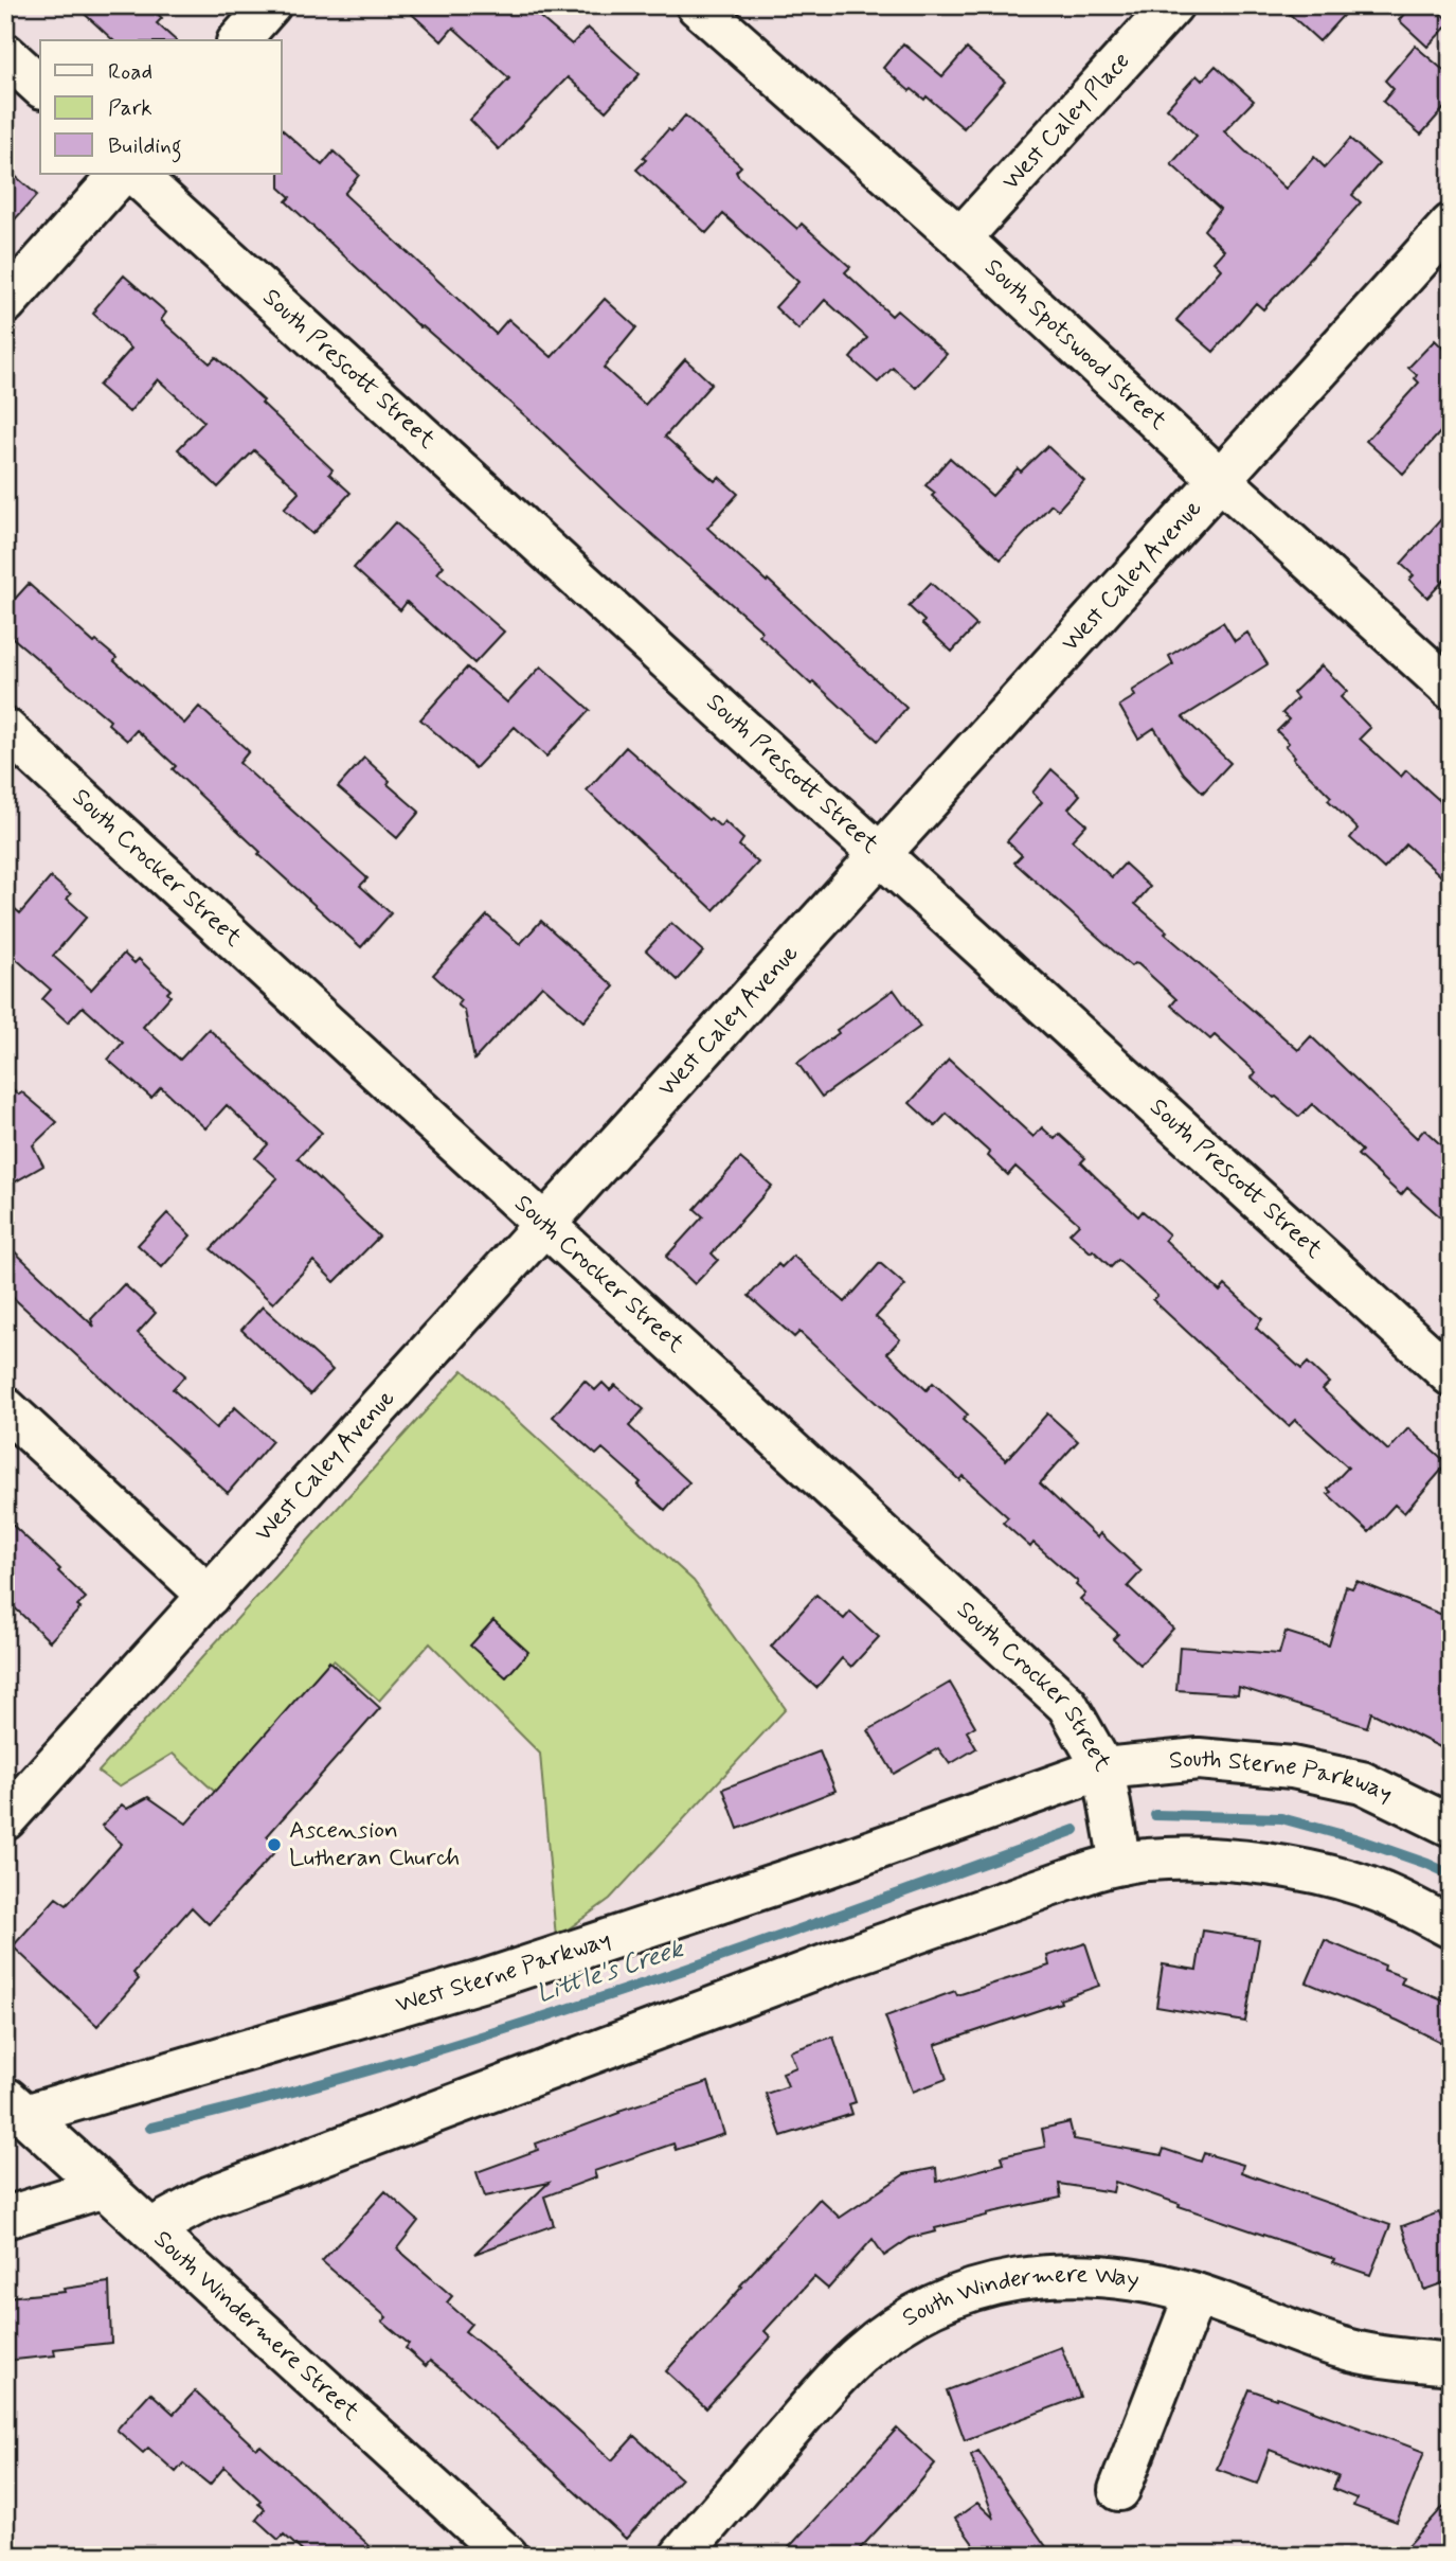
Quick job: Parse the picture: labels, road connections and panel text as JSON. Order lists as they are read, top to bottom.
{
  "streets": {
    "street": [
      "West Caley Place",
      "South Spotswood Street",
      "South Prescott Street",
      "West Caley Avenue",
      "South Crocker Street",
      "South Sterne Parkway",
      "West Sterne Parkway",
      "South Windermere Way",
      "South Windermere Street"
    ]
  },
  "crossings": [
    ["West Caley Place", "South Spotswood Street"],
    ["South Spotswood Street", "West Caley Avenue"],
    ["South Prescott Street", "West Caley Avenue"],
    ["West Caley Avenue", "South Crocker Street"],
    ["South Crocker Street", "South Sterne Parkway"],
    ["South Crocker Street", "West Sterne Parkway"],
    ["South Sterne Parkway", "West Sterne Parkway"],
    ["West Sterne Parkway", "South Windermere Street"]
  ],
  "water": ["Little's Creek"],
  "places": ["Ascension Lutheran Church"],
  "legend": ["Road", "Park", "Building"]
}
